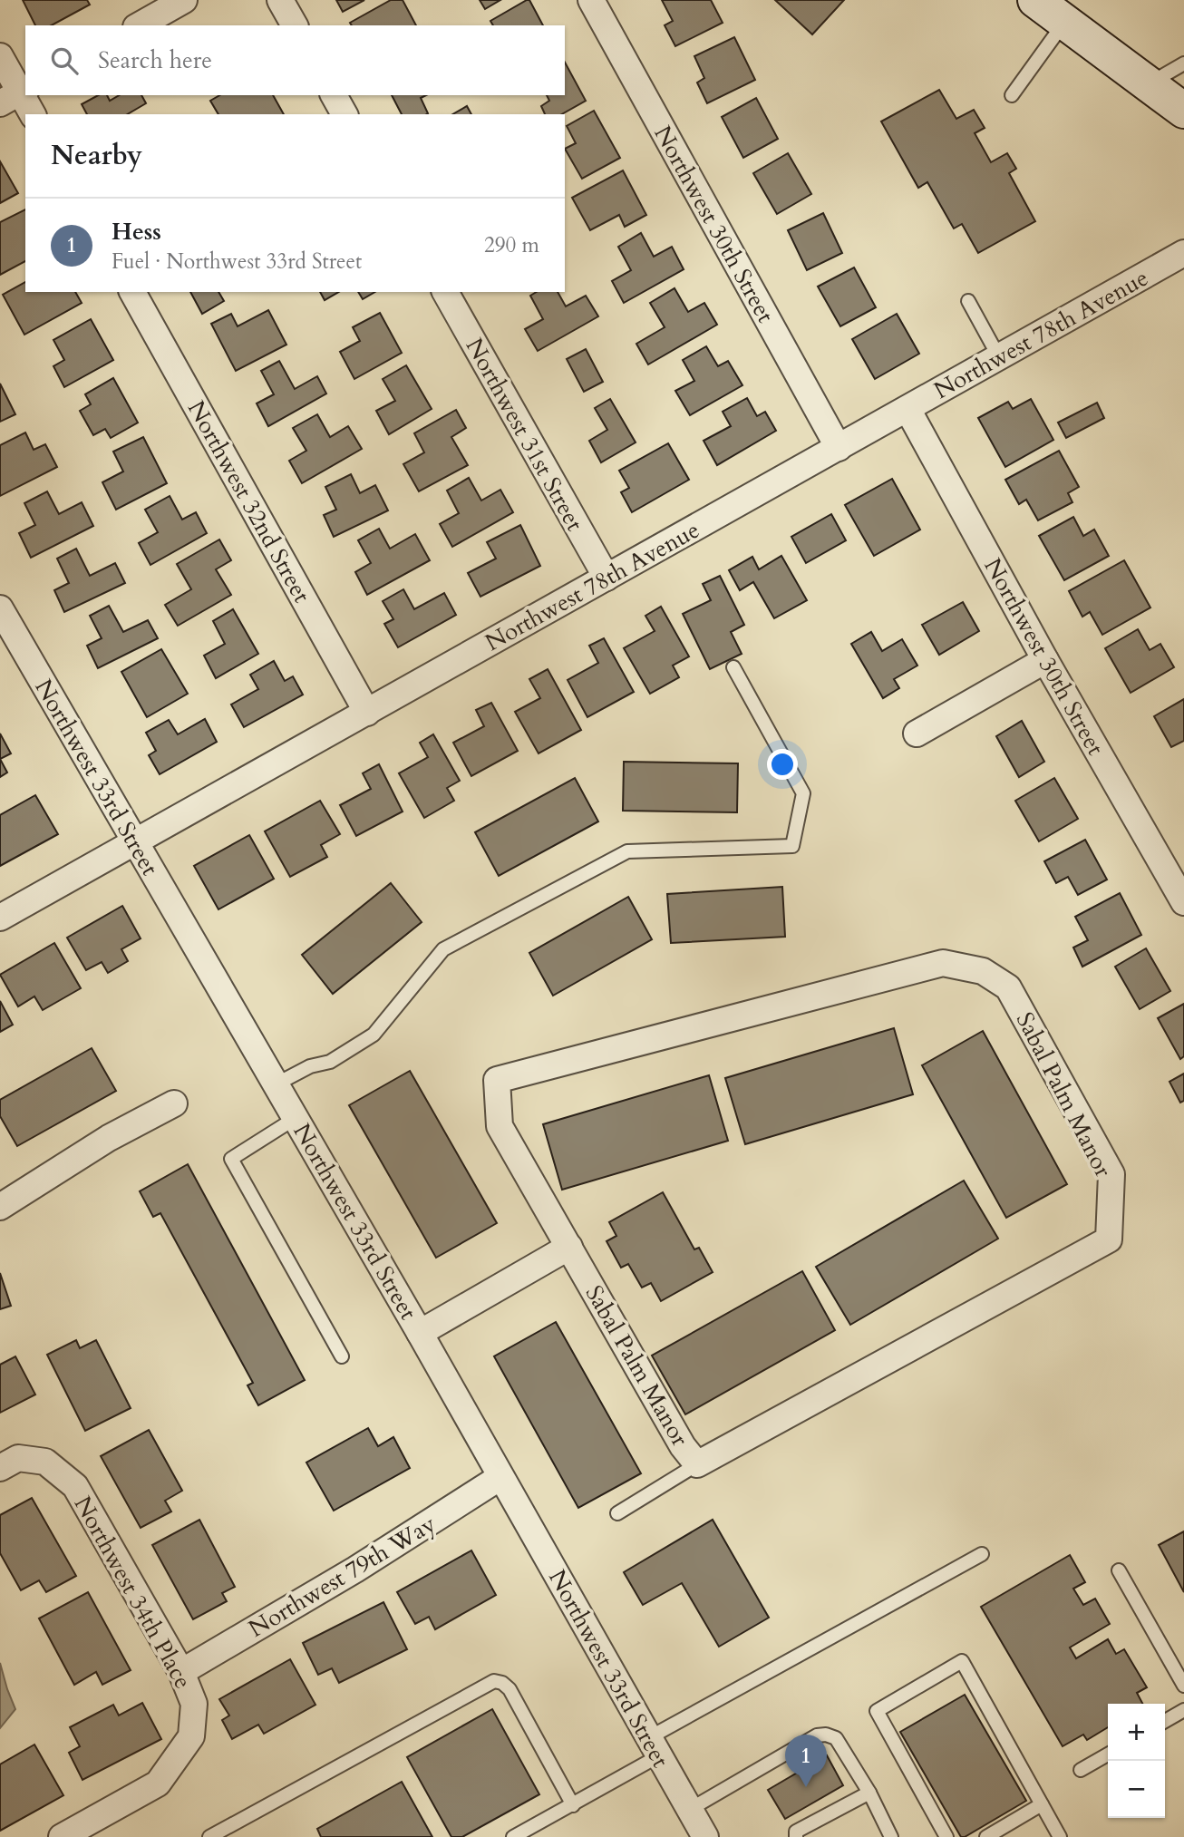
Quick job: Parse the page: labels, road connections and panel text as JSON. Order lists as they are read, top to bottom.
{
  "streets": {
    "street": [
      "Northwest 30th Street",
      "Northwest 78th Avenue",
      "Northwest 31st Street",
      "Northwest 32nd Street",
      "Northwest 33rd Street",
      "Sabal Palm Manor",
      "Northwest 79th Way",
      "Northwest 34th Place"
    ]
  },
  "crossings": [
    ["Northwest 30th Street", "Northwest 78th Avenue"],
    ["Northwest 78th Avenue", "Northwest 31st Street"],
    ["Northwest 78th Avenue", "Northwest 32nd Street"],
    ["Northwest 78th Avenue", "Northwest 33rd Street"],
    ["Northwest 33rd Street", "Northwest 79th Way"],
    ["Northwest 79th Way", "Northwest 34th Place"]
  ],
  "page": {
    "search": "Search here",
    "heading": "Nearby",
    "list": [
      {
        "mark": "1",
        "name": "Hess",
        "note": "Fuel · Northwest 33rd Street",
        "value": "290 m"
      }
    ],
    "map_buttons": ["+", "−"],
    "pins": "1"
  }
}
